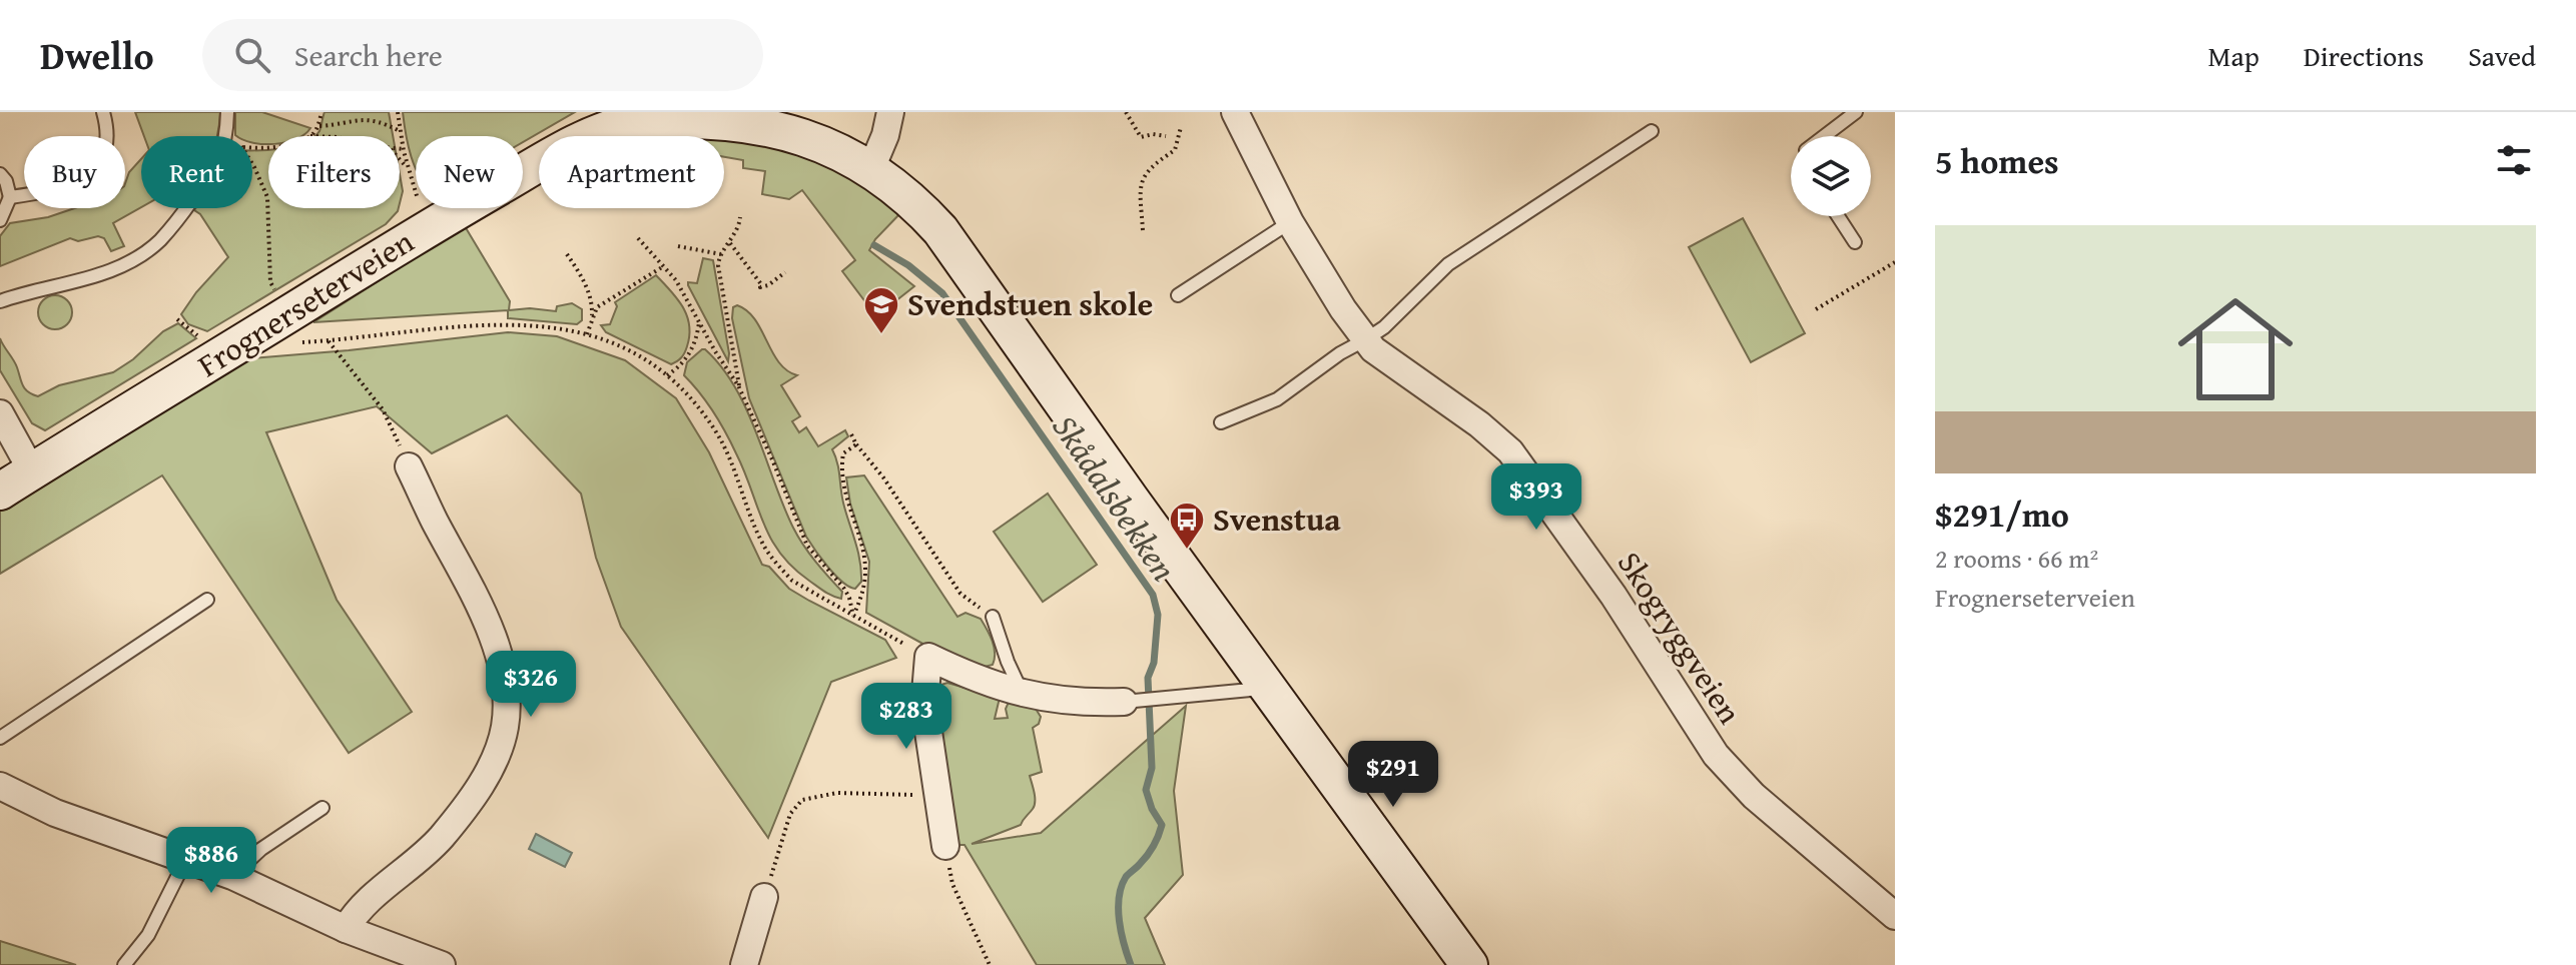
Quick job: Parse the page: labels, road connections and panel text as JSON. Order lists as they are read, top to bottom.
{
  "streets": {
    "main road": ["Frognerseterveien"],
    "street": ["Skogryggveien"]
  },
  "water": ["Skådalsbekken"],
  "places": {
    "school or university": ["Svendstuen skole"],
    "bus stop": ["Svenstua"]
  },
  "page": {
    "header": "Dwello",
    "search": "Search here",
    "nav": ["Map", "Directions", "Saved"],
    "heading": "5 homes",
    "chip": [
      "Buy",
      "Rent",
      "Filters",
      "New",
      "Apartment"
    ],
    "list": [
      {
        "name": "$291/mo",
        "note": "2 rooms · 66 m² · Frognerseterveien"
      }
    ],
    "price": [
      "$393",
      "$326",
      "$283",
      "$291",
      "$886"
    ]
  }
}
